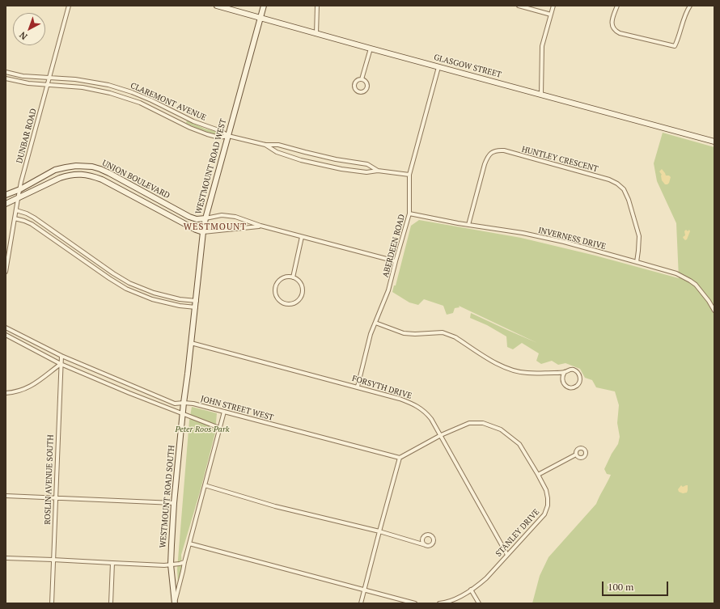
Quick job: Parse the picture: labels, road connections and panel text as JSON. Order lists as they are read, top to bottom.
{
  "streets": {
    "street": [
      "GLASGOW STREET",
      "CLAREMONT AVENUE",
      "DUNBAR ROAD",
      "HUNTLEY CRESCENT",
      "WESTMOUNT ROAD WEST",
      "UNION BOULEVARD",
      "INVERNESS DRIVE",
      "ABERDEEN ROAD",
      "FORSYTH DRIVE",
      "JOHN STREET WEST",
      "ROSLIN AVENUE SOUTH",
      "WESTMOUNT ROAD SOUTH",
      "STANLEY DRIVE"
    ]
  },
  "crossings": [
    ["GLASGOW STREET", "WESTMOUNT ROAD WEST"],
    ["GLASGOW STREET", "ABERDEEN ROAD"],
    ["CLAREMONT AVENUE", "DUNBAR ROAD"],
    ["CLAREMONT AVENUE", "WESTMOUNT ROAD WEST"],
    ["CLAREMONT AVENUE", "ABERDEEN ROAD"],
    ["DUNBAR ROAD", "UNION BOULEVARD"],
    ["HUNTLEY CRESCENT", "INVERNESS DRIVE"],
    ["WESTMOUNT ROAD WEST", "UNION BOULEVARD"],
    ["WESTMOUNT ROAD WEST", "FORSYTH DRIVE"],
    ["WESTMOUNT ROAD WEST", "WESTMOUNT ROAD SOUTH"],
    ["UNION BOULEVARD", "ABERDEEN ROAD"],
    ["INVERNESS DRIVE", "ABERDEEN ROAD"],
    ["ABERDEEN ROAD", "FORSYTH DRIVE"],
    ["FORSYTH DRIVE", "STANLEY DRIVE"],
    ["JOHN STREET WEST", "ROSLIN AVENUE SOUTH"],
    ["JOHN STREET WEST", "WESTMOUNT ROAD SOUTH"],
    ["JOHN STREET WEST", "STANLEY DRIVE"]
  ],
  "districts": ["WESTMOUNT"],
  "parks": ["Peter Roos Park"],
  "scale_bar": "100 m",
  "north": "bottom left"
}
